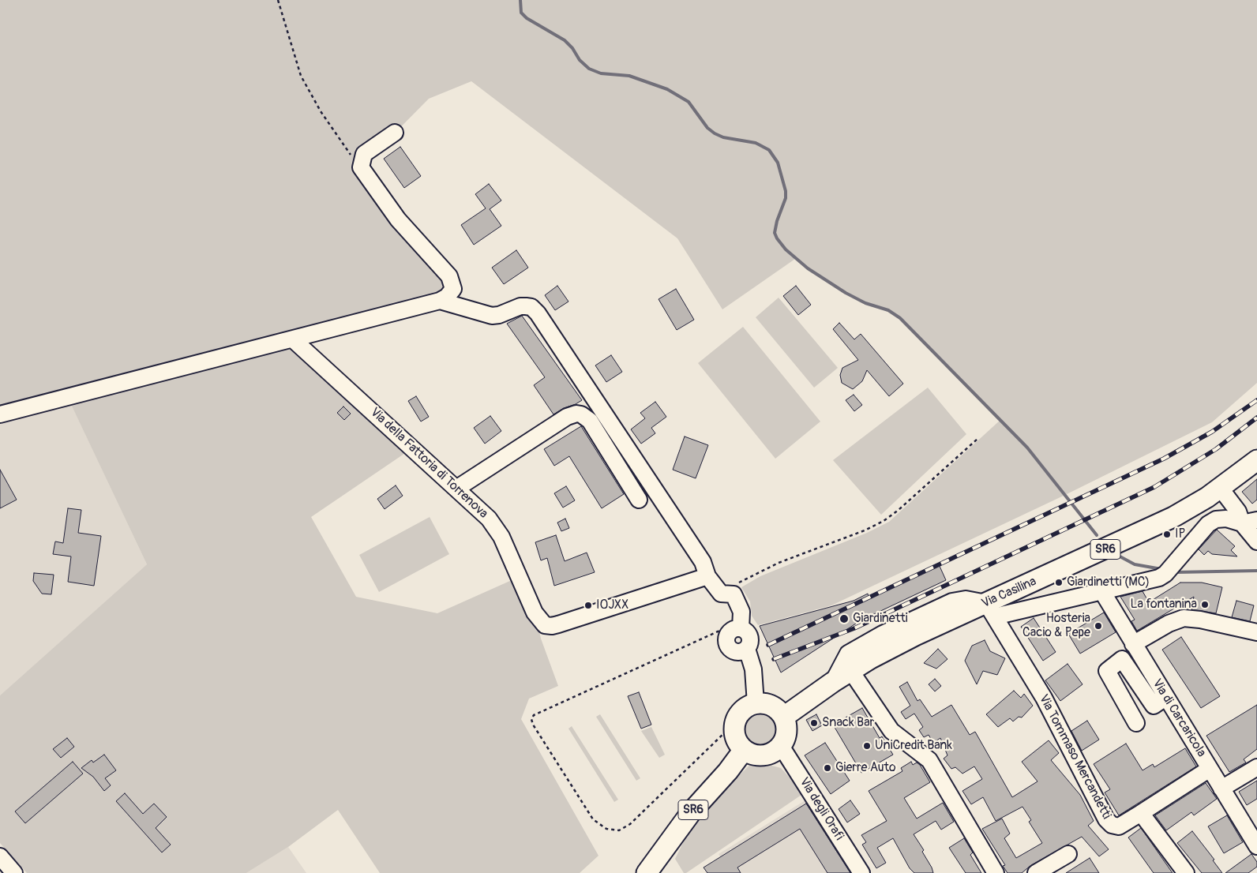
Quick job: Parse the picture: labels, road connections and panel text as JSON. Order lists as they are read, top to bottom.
{
  "streets": {
    "main road": ["SR6", "Via Casilina"],
    "street": [
      "Via della Fattoria di Torrenova",
      "Via di Carcaricola",
      "Via Tommaso Mercandetti",
      "Via degli Orafi"
    ]
  },
  "crossings": [
    ["SR6", "Via Casilina"],
    ["SR6", "Via degli Orafi"],
    ["Via Casilina", "Via Tommaso Mercandetti"],
    ["Via Casilina", "Via degli Orafi"]
  ],
  "places": [
    "IP",
    "Giardinetti (MC)",
    "La fontanina",
    "I0JXX",
    "Giardinetti",
    "Hosteria Cacio & Pepe",
    "Snack Bar",
    "UniCredit Bank",
    "Gierre Auto"
  ]
}
